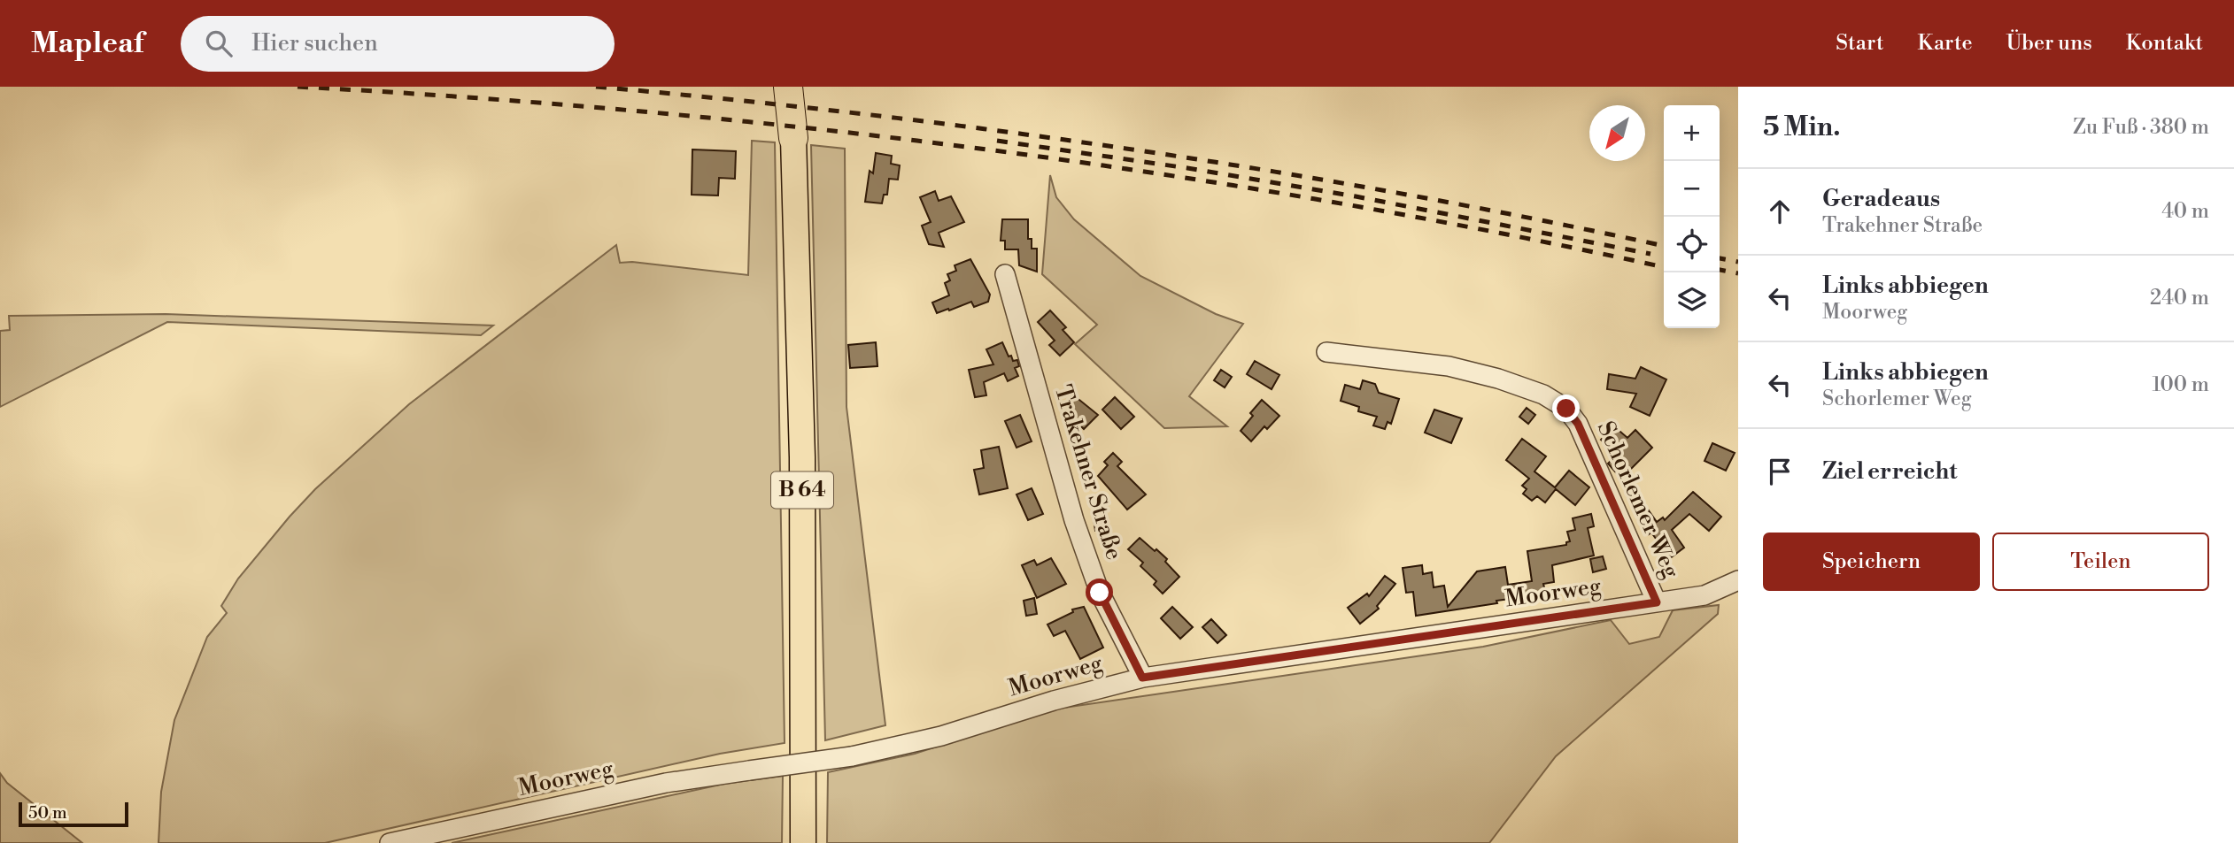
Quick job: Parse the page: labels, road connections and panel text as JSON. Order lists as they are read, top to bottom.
{
  "streets": {
    "highway": ["B 64"],
    "street": ["Trakehner Straße", "Schorlemer Weg", "Moorweg"]
  },
  "crossings": [
    ["Trakehner Straße", "Moorweg"],
    ["Schorlemer Weg", "Moorweg"]
  ],
  "scale_bar": "50 m",
  "north": "bottom left",
  "page": {
    "header": "Mapleaf",
    "search": "Hier suchen",
    "nav": [
      "Start",
      "Karte",
      "Über uns",
      "Kontakt"
    ],
    "heading": ["5 Min.", "Zu Fuß · 380 m"],
    "map_buttons": ["+", "−"],
    "list": [
      ["Geradeaus", "Trakehner Straße", "40 m"],
      ["Links abbiegen", "Moorweg", "240 m"],
      ["Links abbiegen", "Schorlemer Weg", "100 m"],
      "Ziel erreicht"
    ],
    "buttons": ["Speichern", "Teilen"],
    "scale": "50 m"
  }
}
